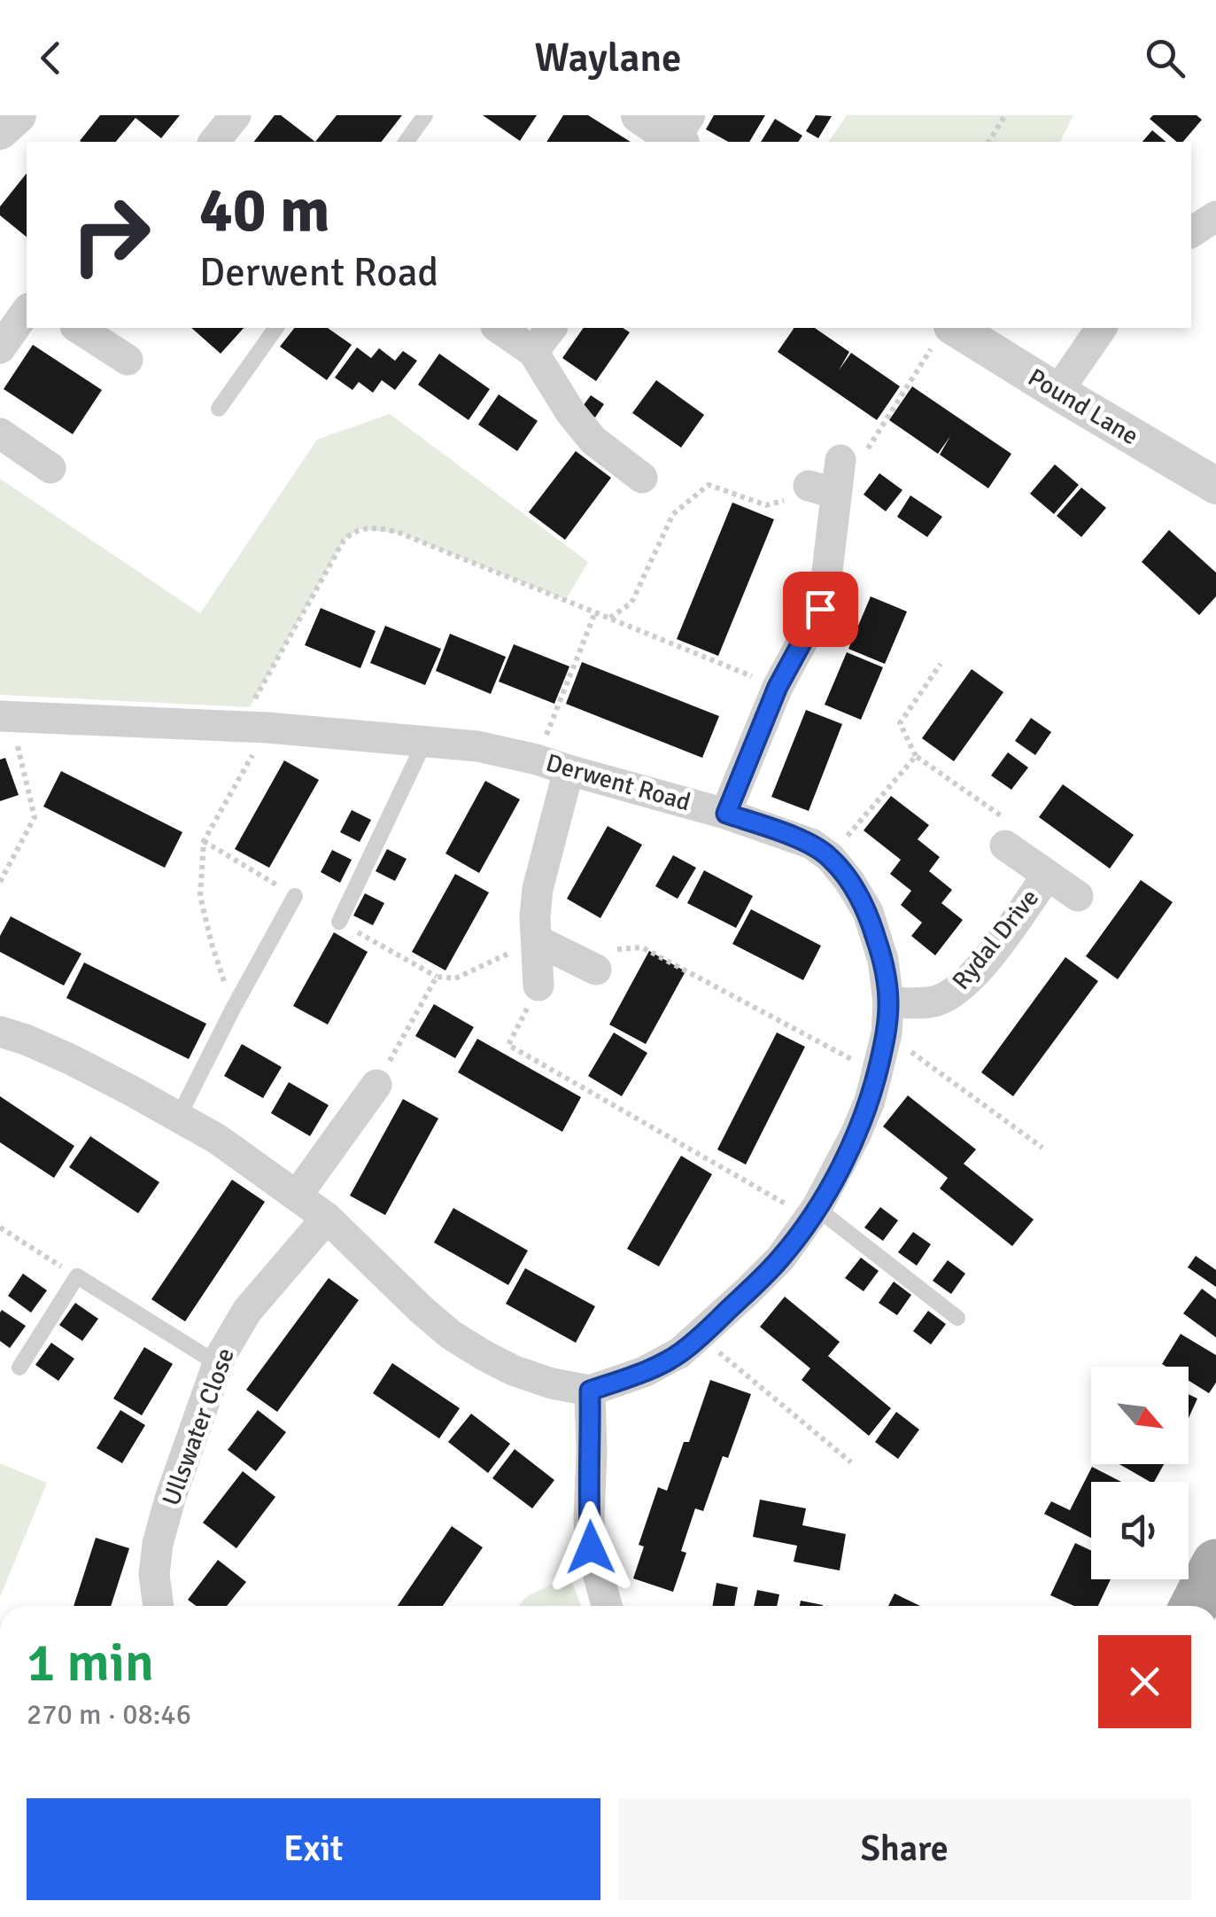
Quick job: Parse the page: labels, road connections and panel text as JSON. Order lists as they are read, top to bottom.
{
  "streets": {
    "street": [
      "Pound Lane",
      "Derwent Road",
      "Rydal Drive",
      "Ullswater Close"
    ]
  },
  "crossings": [
    ["Derwent Road", "Rydal Drive"]
  ],
  "north": "bottom right",
  "page": {
    "header": "Waylane",
    "turn": ["40 m", "Derwent Road"],
    "heading": ["1 min", "270 m · 08:46"],
    "buttons": ["Exit", "Share"]
  }
}
